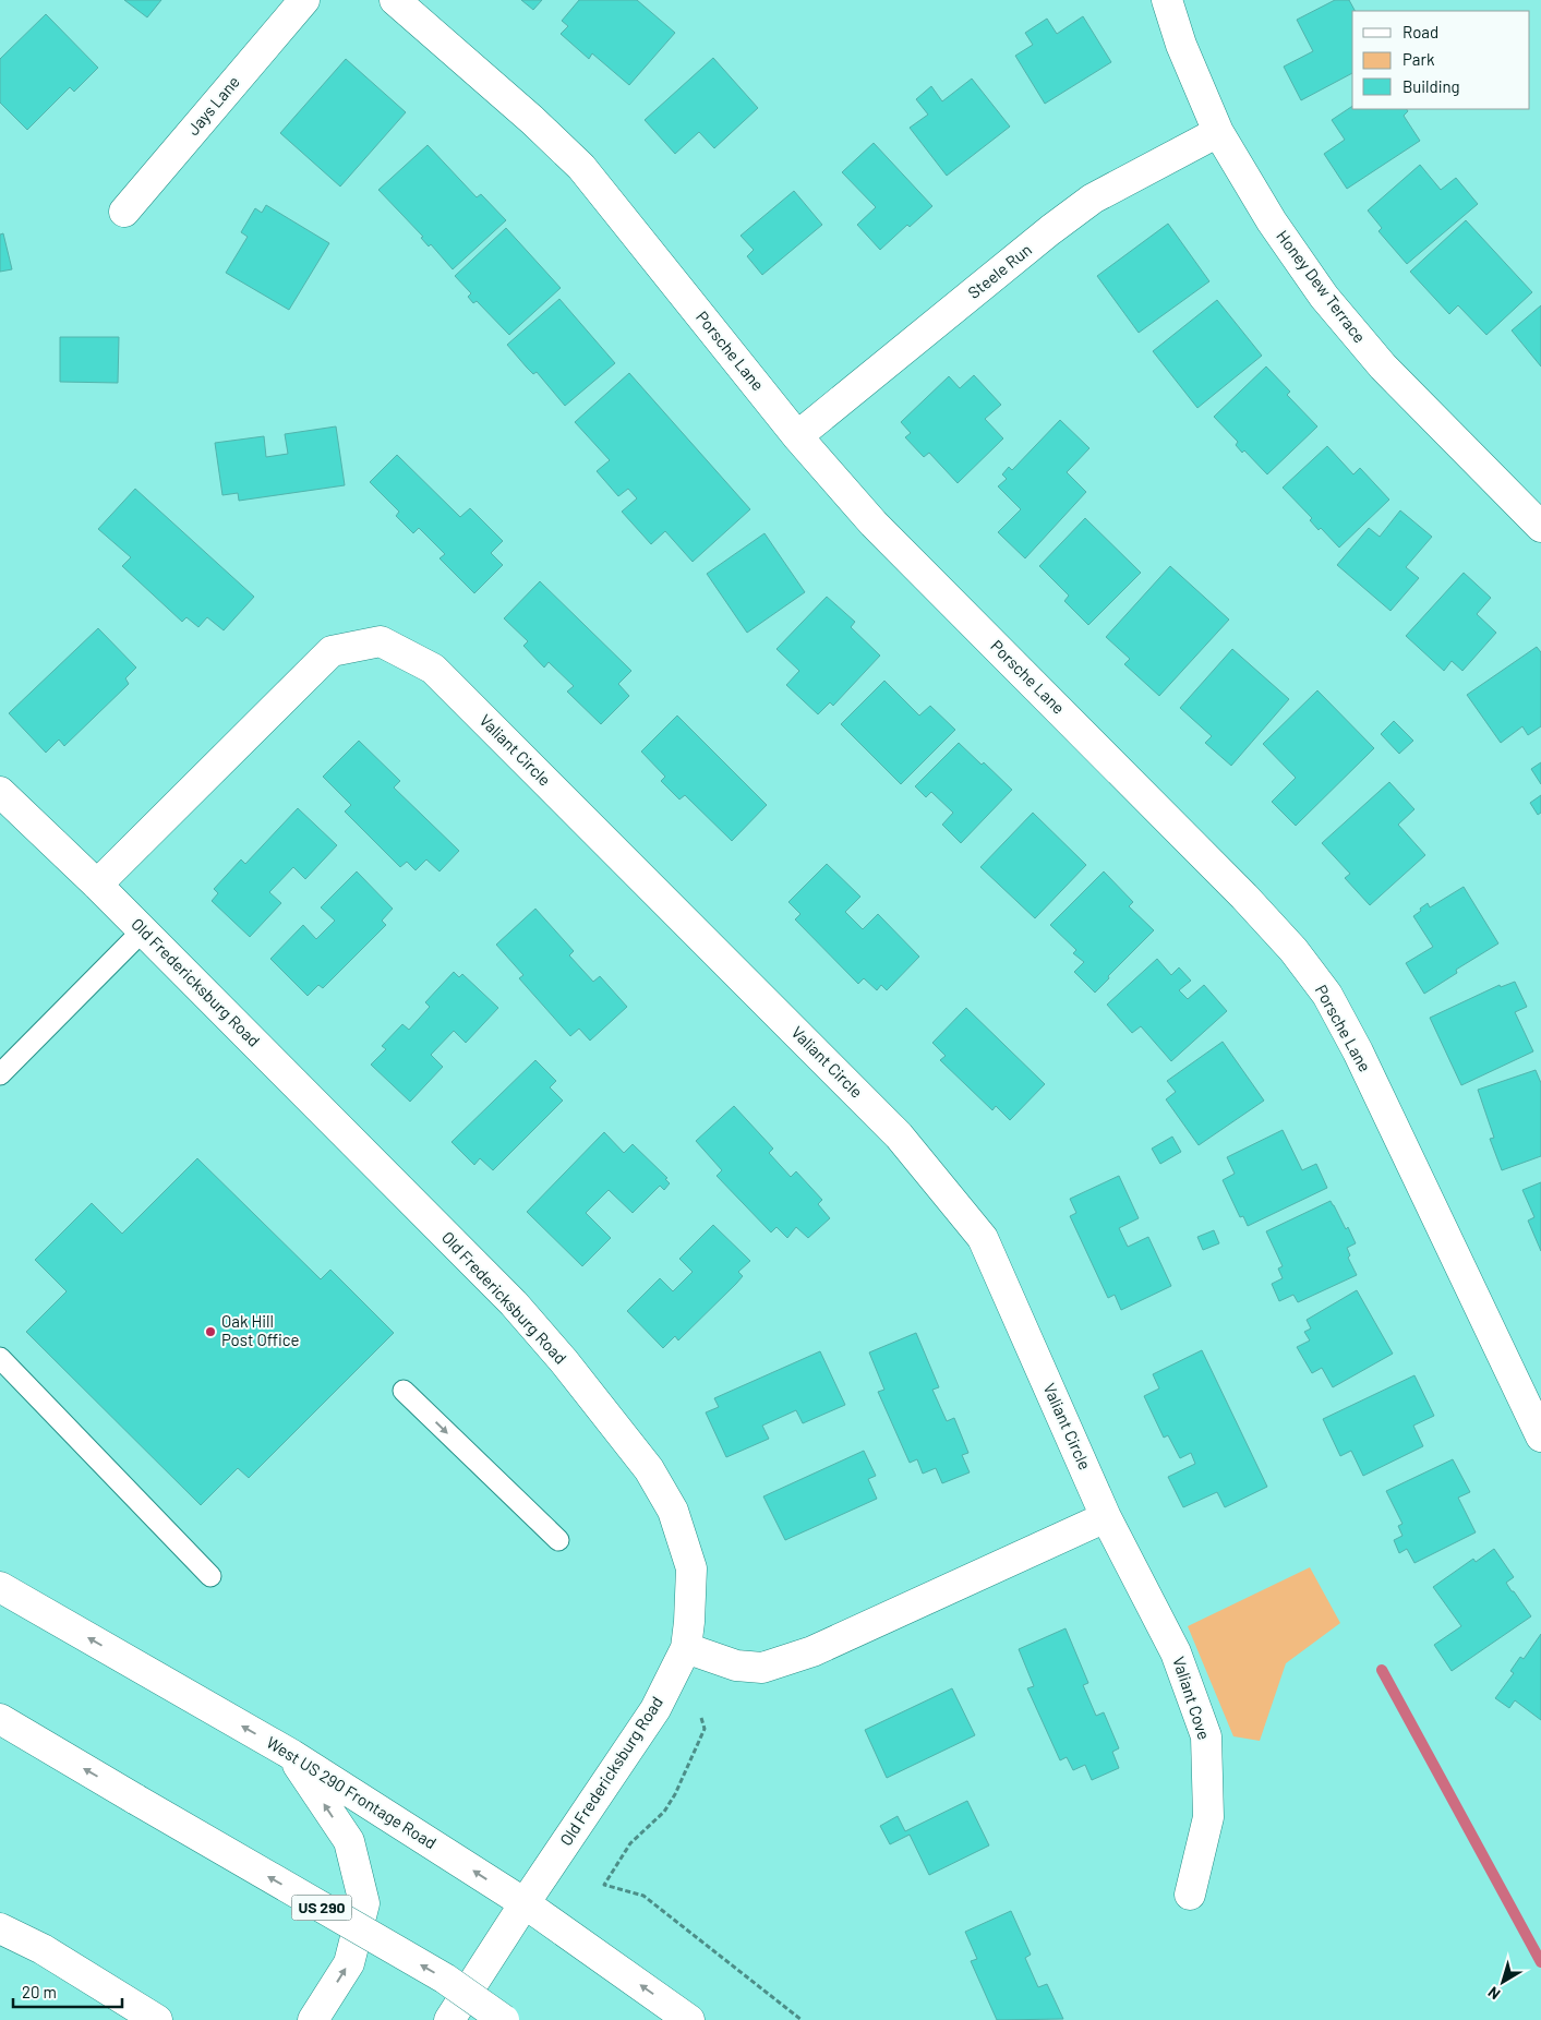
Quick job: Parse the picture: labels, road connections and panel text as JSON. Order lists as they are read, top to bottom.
{
  "streets": {
    "main road": [
      "Jays Lane",
      "Steele Run",
      "Honey Dew Terrace",
      "Porsche Lane",
      "Valiant Circle",
      "Old Fredericksburg Road",
      "Valiant Cove",
      "West US 290 Frontage Road",
      "US 290"
    ]
  },
  "crossings": [
    ["Steele Run", "Honey Dew Terrace"],
    ["Steele Run", "Porsche Lane"],
    ["Valiant Circle", "Old Fredericksburg Road"],
    ["Valiant Circle", "Valiant Cove"],
    ["Old Fredericksburg Road", "West US 290 Frontage Road"]
  ],
  "places": ["Oak Hill Post Office"],
  "legend": ["Road", "Park", "Building"],
  "scale_bar": "20 m",
  "north": "bottom left"
}
